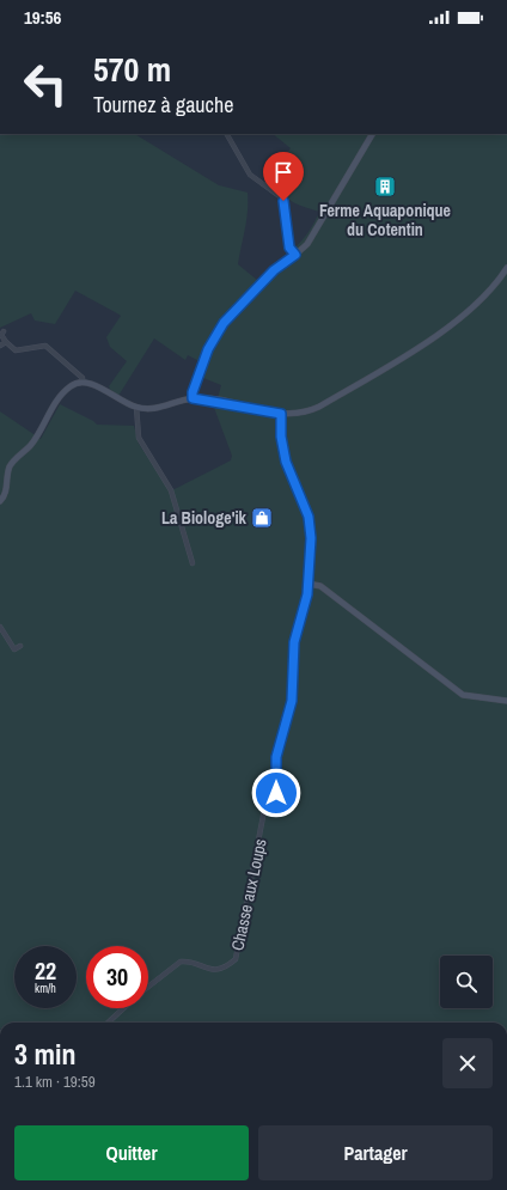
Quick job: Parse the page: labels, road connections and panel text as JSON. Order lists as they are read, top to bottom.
{
  "streets": {
    "street": ["Chasse aux Loups"]
  },
  "places": {
    "building": ["Ferme Aquaponique du Cotentin"],
    "shop": ["La Biologe'ik"]
  },
  "page": {
    "status": "19:56",
    "turn": ["570 m", "Tournez à gauche"],
    "speed": "22 km/h",
    "limit": "30",
    "heading": ["3 min", "1.1 km · 19:59"],
    "buttons": ["Quitter", "Partager"]
  }
}
